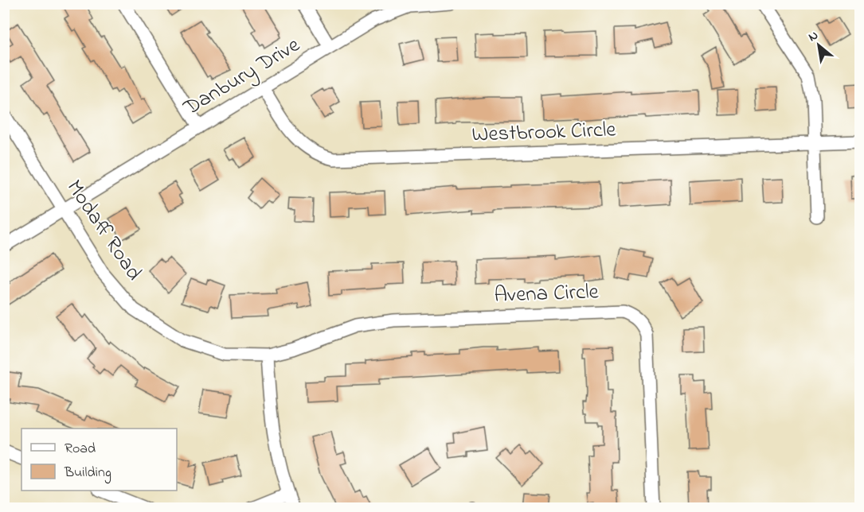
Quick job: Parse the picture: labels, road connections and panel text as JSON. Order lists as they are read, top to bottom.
{
  "streets": {
    "street": [
      "Danbury Drive",
      "Westbrook Circle",
      "Modaff Road",
      "Avena Circle"
    ]
  },
  "crossings": [
    ["Danbury Drive", "Westbrook Circle"],
    ["Danbury Drive", "Modaff Road"],
    ["Modaff Road", "Avena Circle"]
  ],
  "legend": ["Road", "Building"],
  "north": "top left"
}
